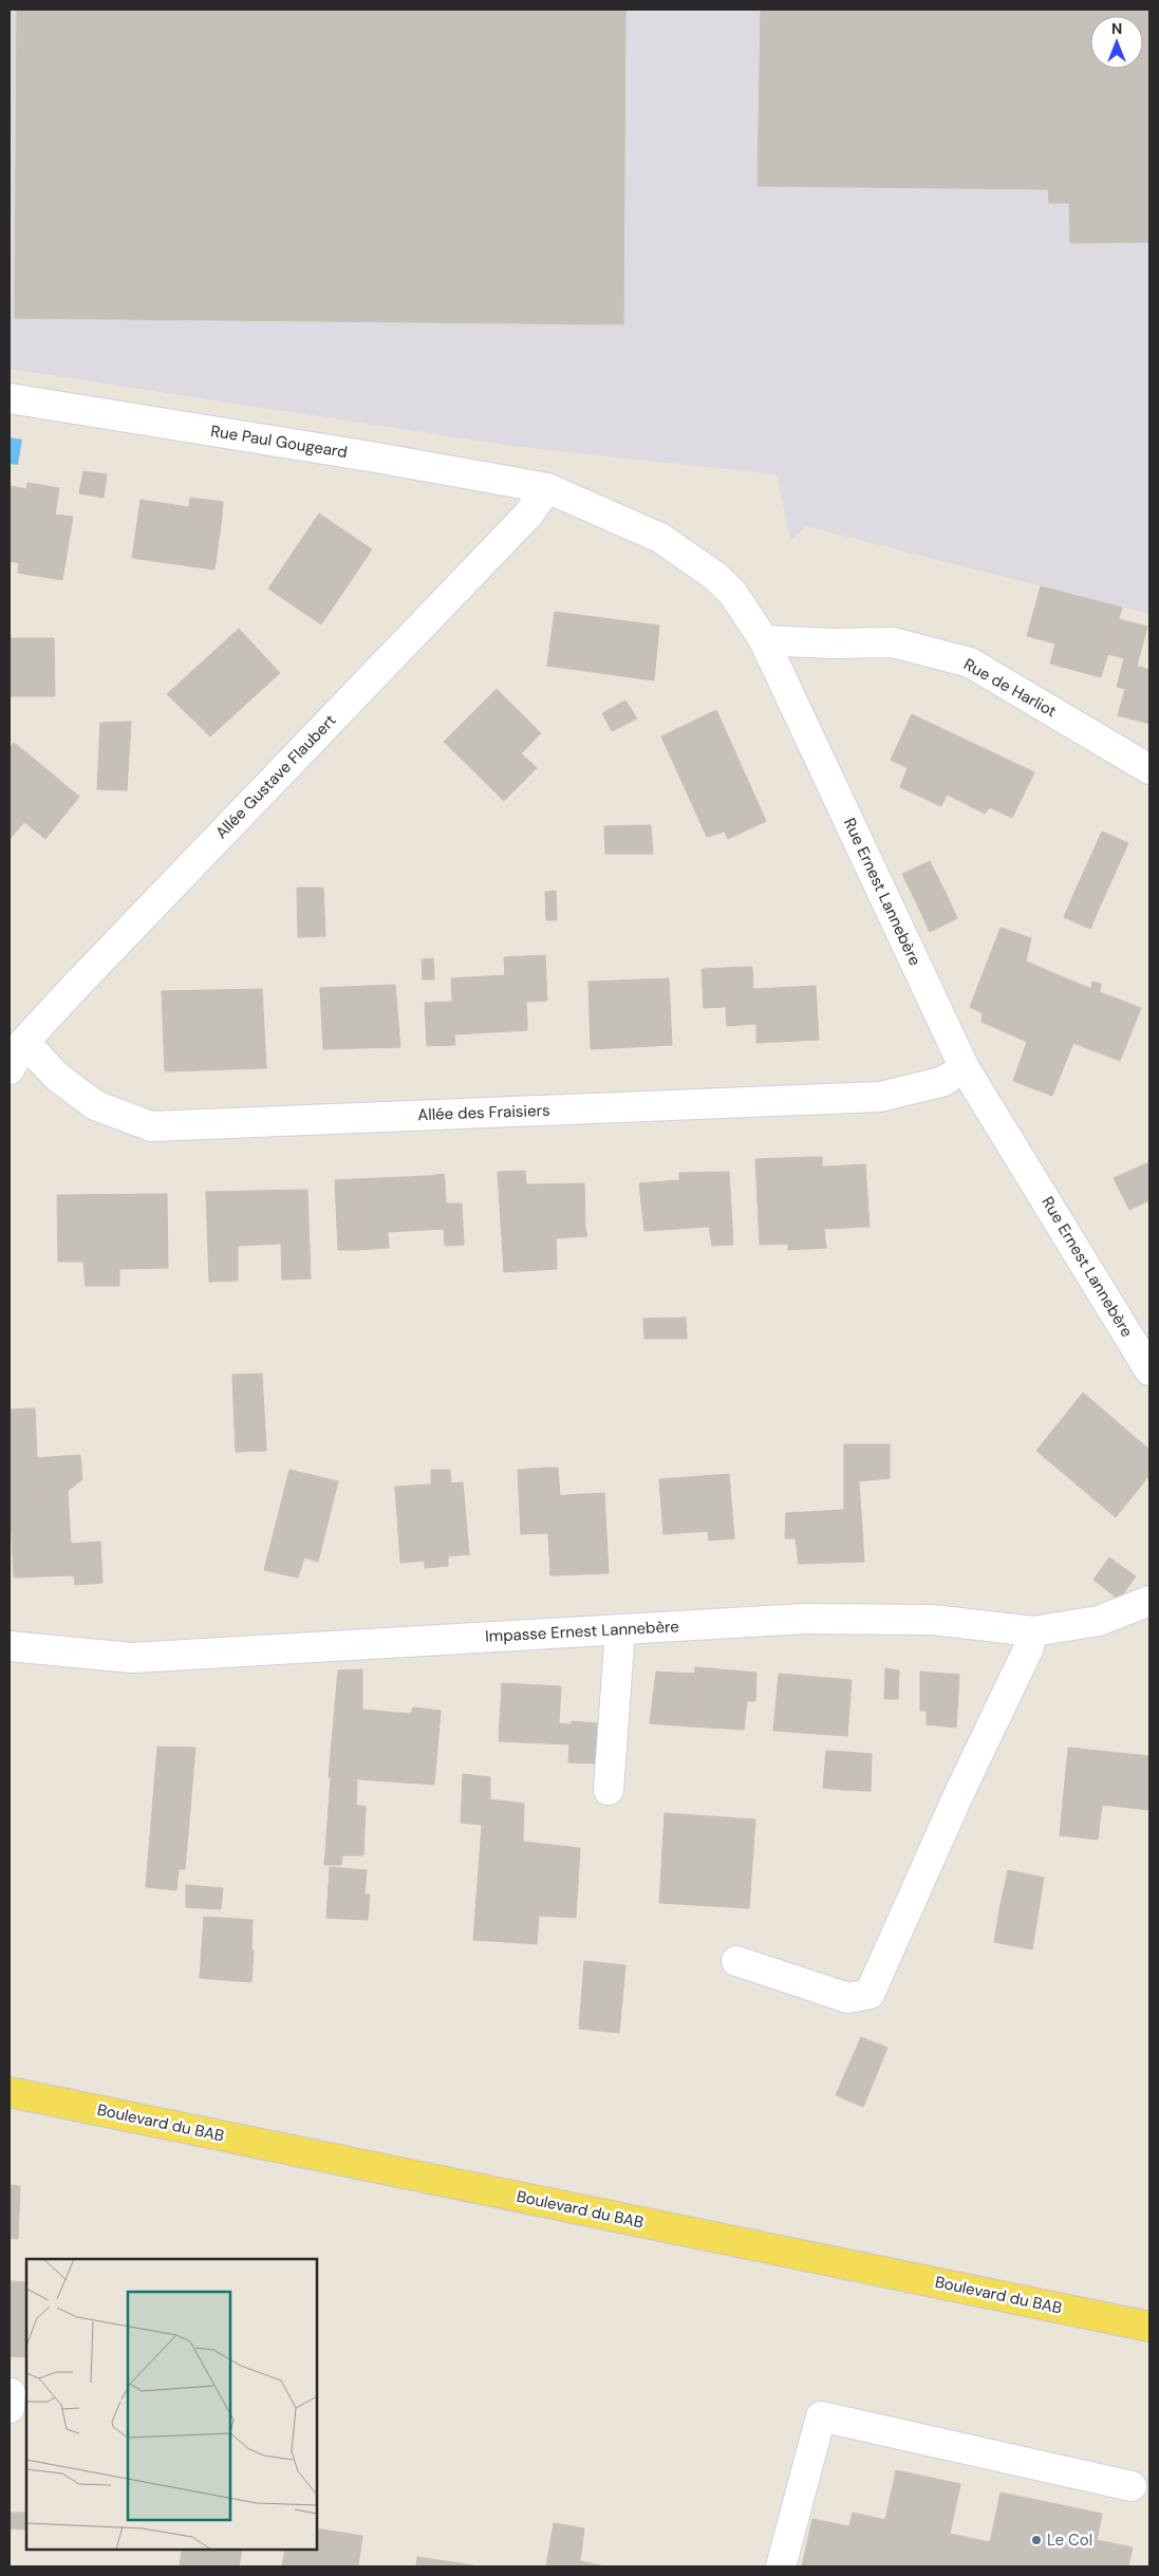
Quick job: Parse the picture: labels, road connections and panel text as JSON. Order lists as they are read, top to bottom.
{
  "streets": {
    "main road": ["Boulevard du BAB"],
    "street": [
      "Rue Paul Gougeard",
      "Rue de Harliot",
      "Allée Gustave Flaubert",
      "Rue Ernest Lannebère",
      "Allée des Fraisiers",
      "Impasse Ernest Lannebère"
    ]
  },
  "crossings": [
    ["Rue Paul Gougeard", "Allée Gustave Flaubert"],
    ["Rue Paul Gougeard", "Rue Ernest Lannebère"],
    ["Rue de Harliot", "Rue Ernest Lannebère"],
    ["Allée Gustave Flaubert", "Rue Ernest Lannebère"],
    ["Allée Gustave Flaubert", "Allée des Fraisiers"],
    ["Rue Ernest Lannebère", "Allée des Fraisiers"]
  ],
  "places": ["Le Col"],
  "north": "top"
}
